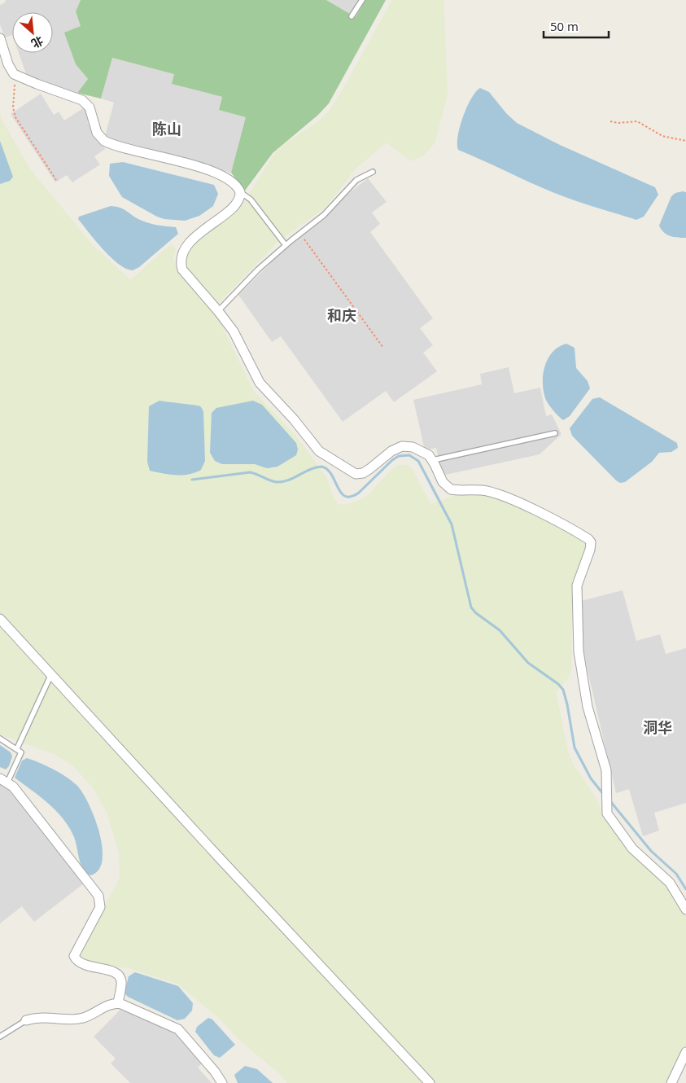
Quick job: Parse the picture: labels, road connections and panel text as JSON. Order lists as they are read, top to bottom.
{
  "districts": ["陈山", "和庆", "洞华"],
  "scale_bar": "50 m",
  "north": "bottom right"
}
